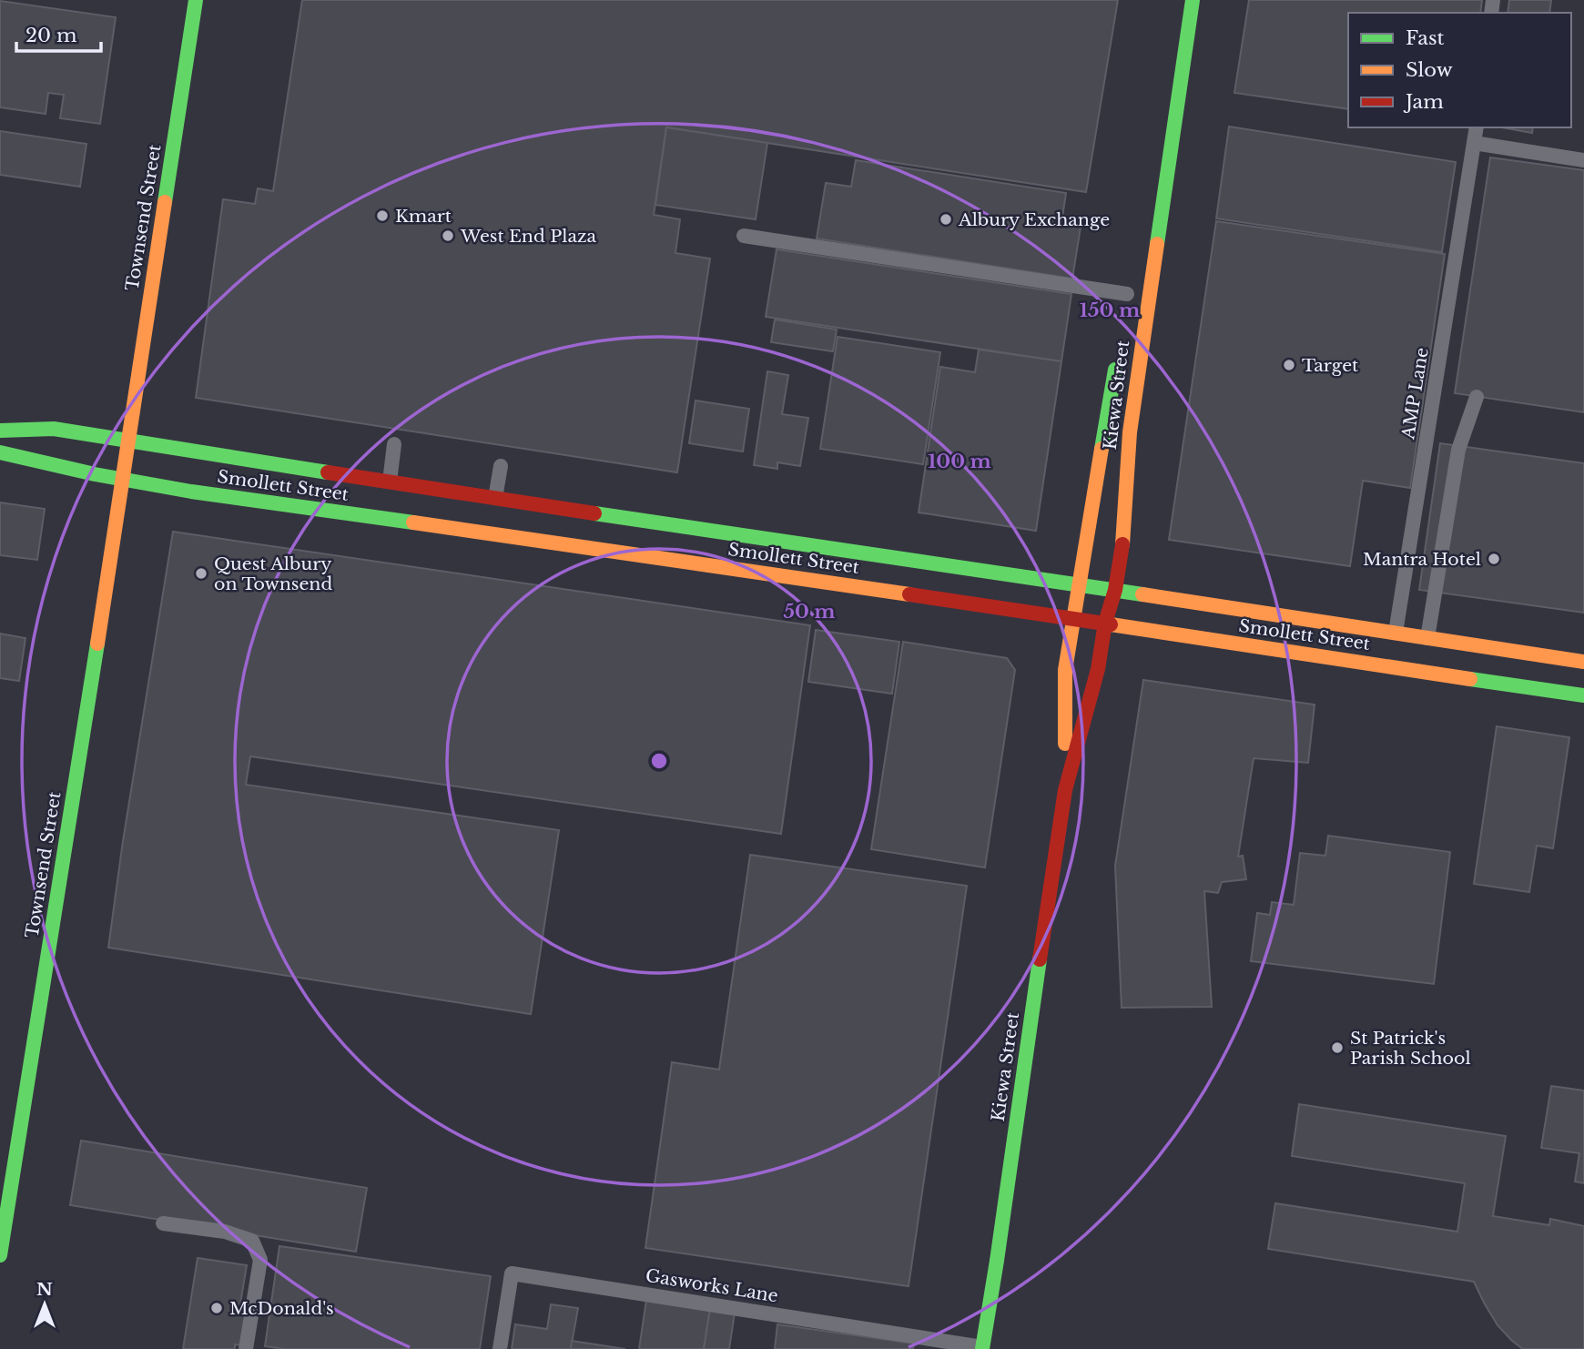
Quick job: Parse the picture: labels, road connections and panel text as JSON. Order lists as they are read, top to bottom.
{
  "streets": {
    "street": ["Townsend Street", "Kiewa Street", "Smollett Street"],
    "lane": ["AMP Lane", "Gasworks Lane"]
  },
  "crossings": [
    ["Townsend Street", "Smollett Street"],
    ["AMP Lane", "Smollett Street"],
    ["Kiewa Street", "Smollett Street"],
    ["Kiewa Street", "Gasworks Lane"]
  ],
  "places": [
    "Kmart",
    "Albury Exchange",
    "West End Plaza",
    "Target",
    "Mantra Hotel",
    "Quest Albury on Townsend",
    "St Patrick's Parish School",
    "McDonald's"
  ],
  "legend": ["Fast", "Slow", "Jam"],
  "scale_bar": "20 m",
  "north": "top",
  "rings": ["150 m", "100 m", "50 m"]
}
